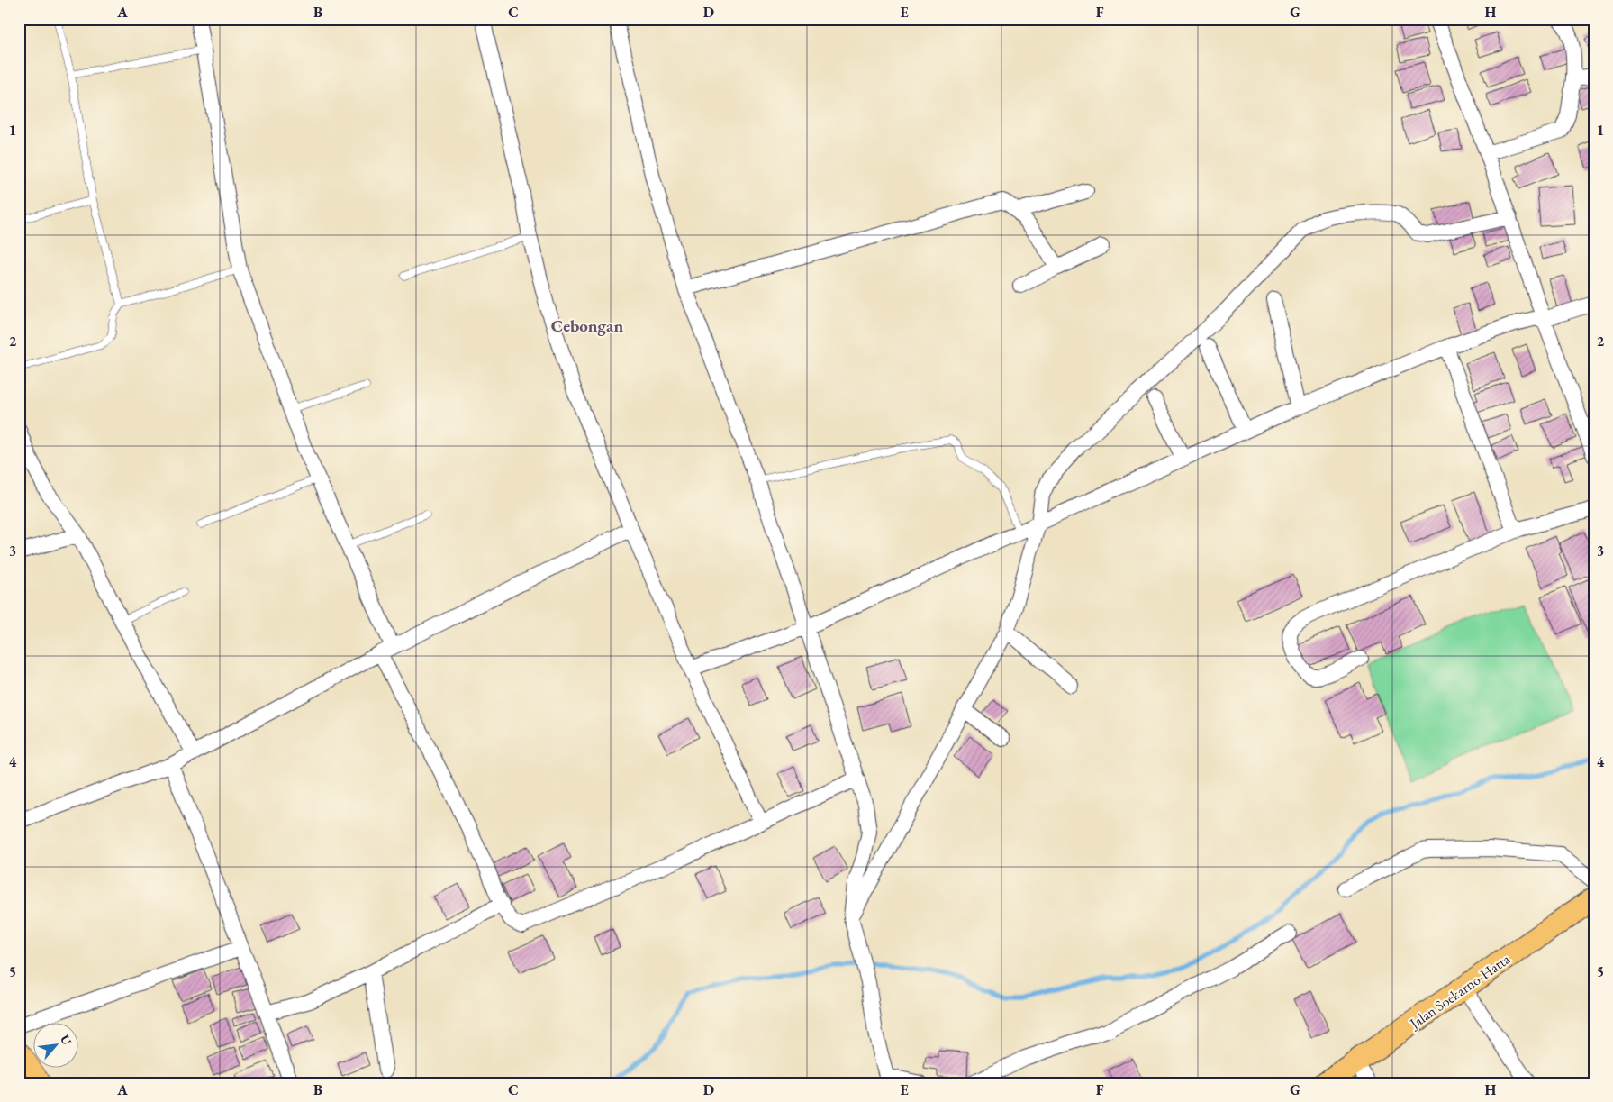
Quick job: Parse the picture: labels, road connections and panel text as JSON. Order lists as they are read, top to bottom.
{
  "streets": {
    "main road": ["Jalan Soekarno-Hatta"]
  },
  "districts": ["Cebongan"],
  "north": "top right",
  "grid": {
    "columns": [
      "A",
      "B",
      "C",
      "D",
      "E",
      "F",
      "G",
      "H"
    ],
    "rows": [
      "1",
      "2",
      "3",
      "4",
      "5"
    ]
  }
}
